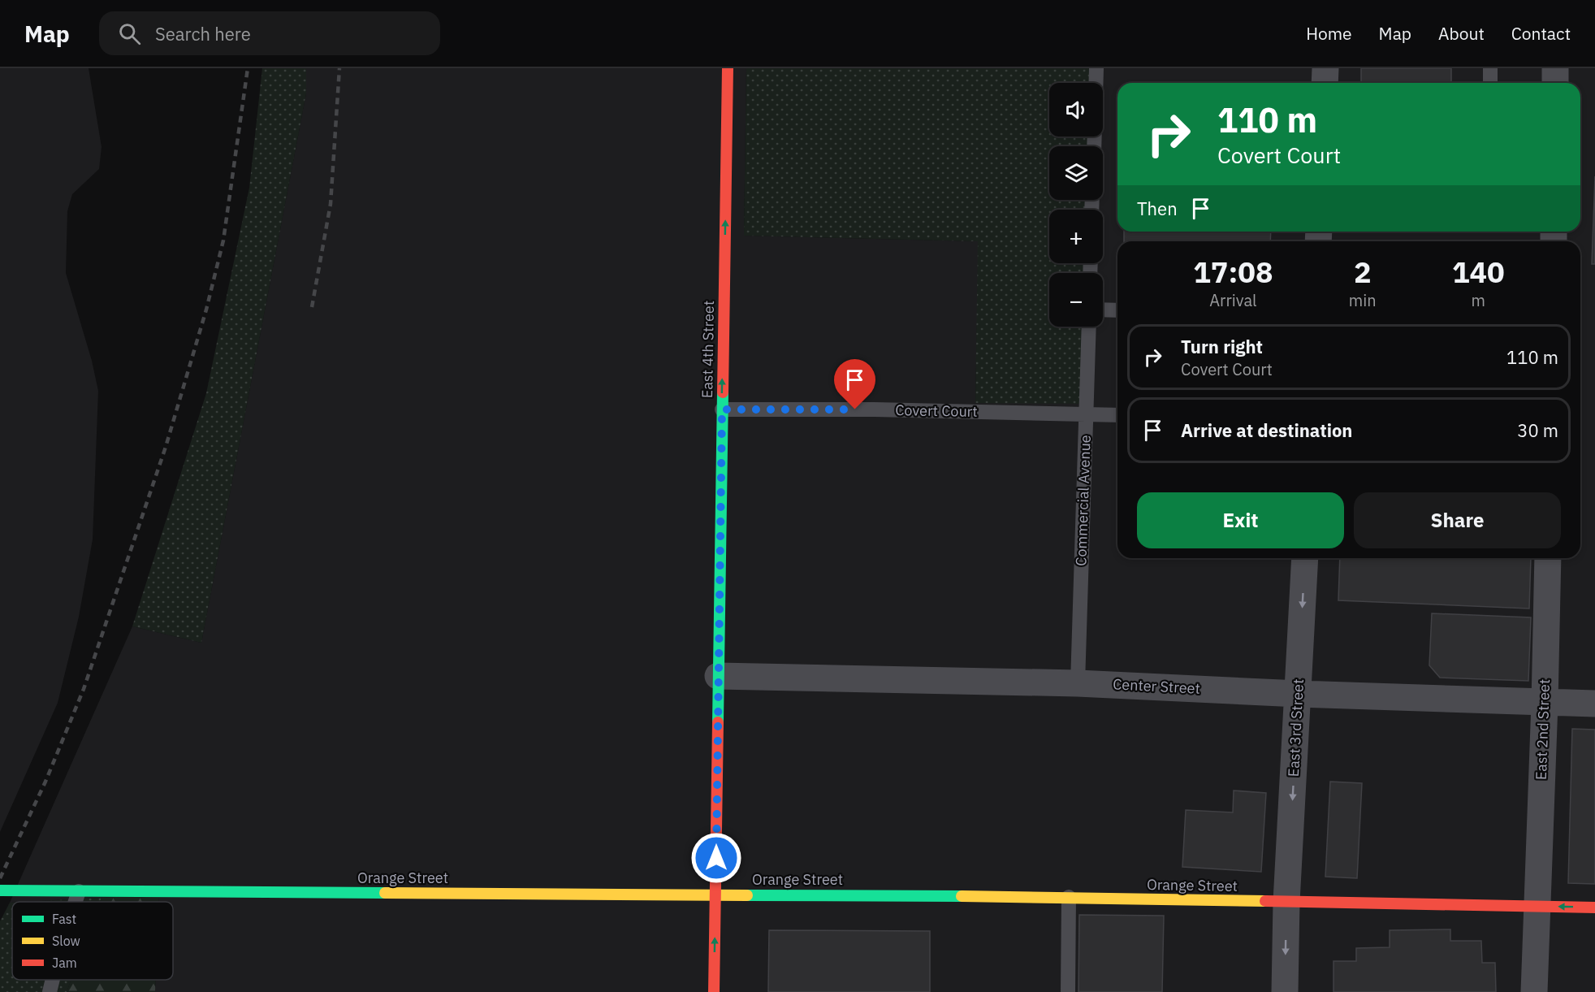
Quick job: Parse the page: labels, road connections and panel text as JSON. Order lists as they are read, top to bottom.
{
  "streets": {
    "street": [
      "East 4th Street",
      "Center Street",
      "East 3rd Street",
      "East 2nd Street",
      "Orange Street"
    ],
    "lane": ["Covert Court", "Commercial Avenue"]
  },
  "crossings": [
    ["East 4th Street", "Covert Court"],
    ["East 4th Street", "Center Street"],
    ["East 4th Street", "Orange Street"],
    ["Covert Court", "Commercial Avenue"],
    ["Commercial Avenue", "Center Street"],
    ["Center Street", "East 3rd Street"],
    ["Center Street", "East 2nd Street"],
    ["East 3rd Street", "Orange Street"],
    ["East 2nd Street", "Orange Street"]
  ],
  "one_way": ["East 4th Street", "East 3rd Street"],
  "legend": ["Fast", "Slow", "Jam"],
  "page": {
    "header": "Map",
    "search": "Search here",
    "nav": [
      "Home",
      "Map",
      "About",
      "Contact"
    ],
    "map_buttons": ["+", "−"],
    "turn": ["110 m", "Covert Court"],
    "then": "Then",
    "eta": [
      "17:08",
      "Arrival",
      "2",
      "min",
      "140",
      "m"
    ],
    "list": [
      {
        "name": "Turn right",
        "note": "Covert Court",
        "value": "110 m"
      },
      {
        "name": "Arrive at destination",
        "value": "30 m"
      }
    ],
    "buttons": ["Exit", "Share"]
  }
}
